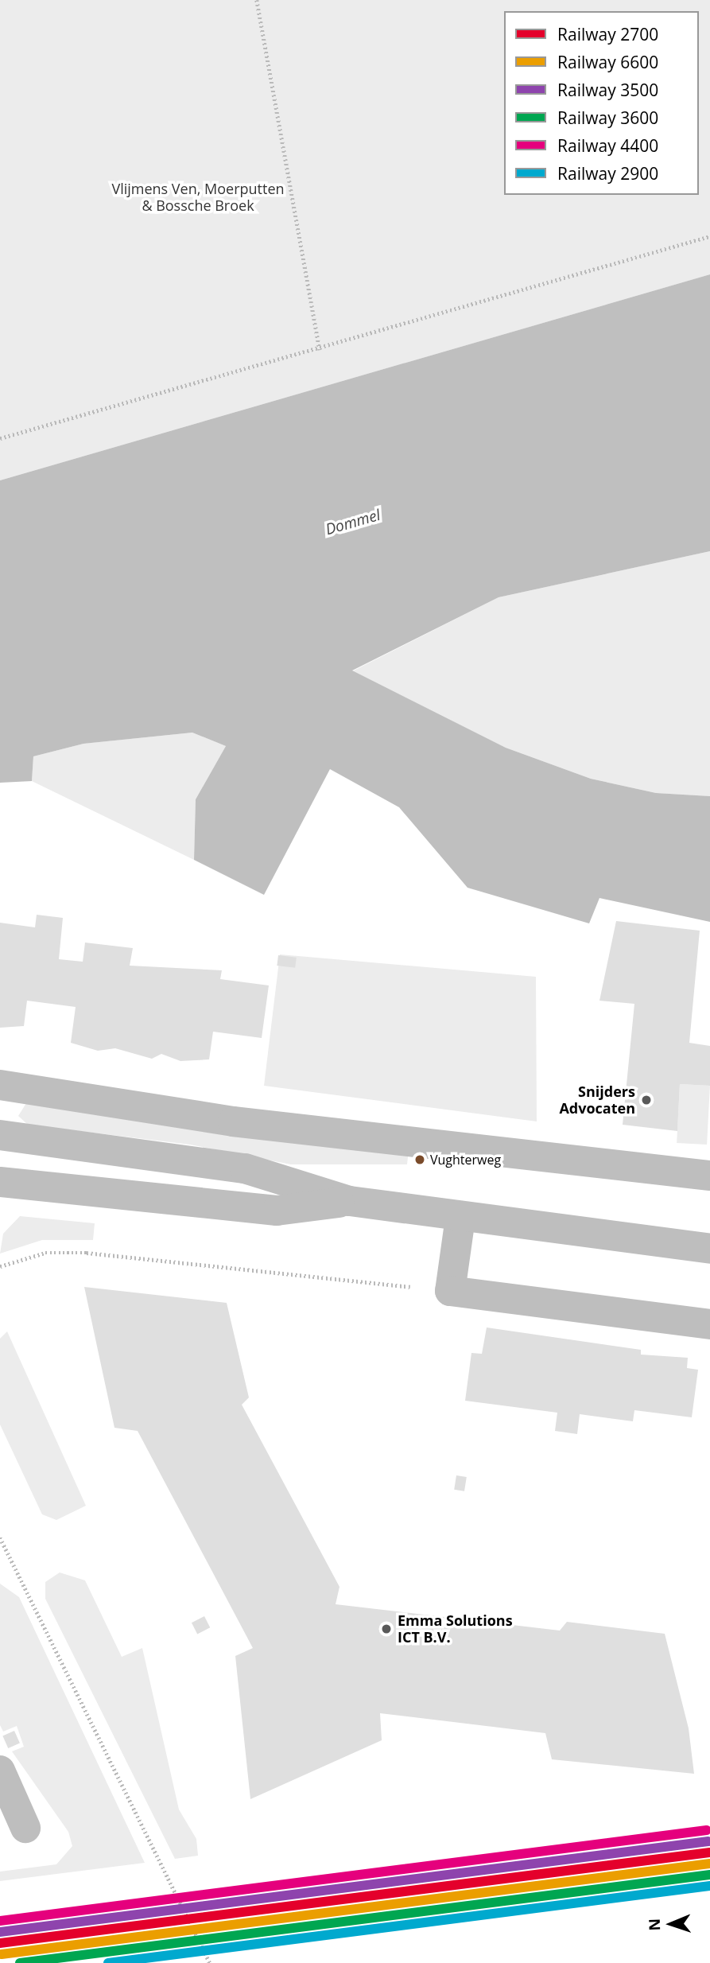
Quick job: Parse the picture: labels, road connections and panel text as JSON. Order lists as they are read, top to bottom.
{
  "water": ["Dommel"],
  "parks": ["Vlijmens Ven, Moerputten & Bossche Broek"],
  "places": ["Snijders Advocaten", "Vughterweg", "Emma Solutions ICT B.V."],
  "lines": [
    "rail line 4400",
    "rail line 3500",
    "rail line 2700",
    "rail line 6600",
    "rail line 3600",
    "rail line 2900"
  ],
  "legend": [
    "Railway 2700",
    "Railway 6600",
    "Railway 3500",
    "Railway 3600",
    "Railway 4400",
    "Railway 2900"
  ],
  "north": "left"
}
